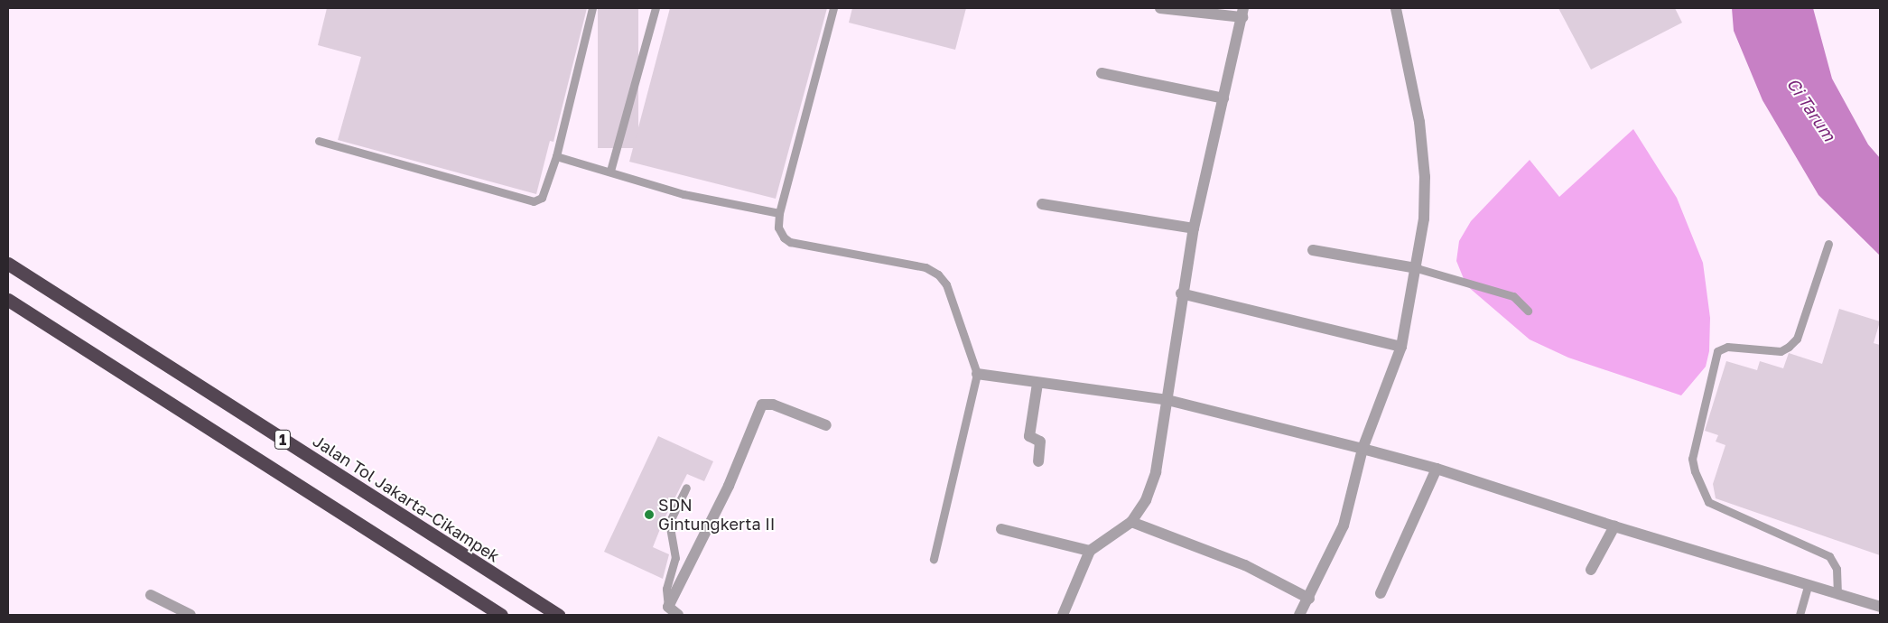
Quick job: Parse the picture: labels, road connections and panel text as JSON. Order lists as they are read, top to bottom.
{
  "streets": {
    "highway": ["1", "Jalan Tol Jakarta–Cikampek"]
  },
  "water": ["Ci Tarum"],
  "places": ["SDN Gintungkerta II"]
}
